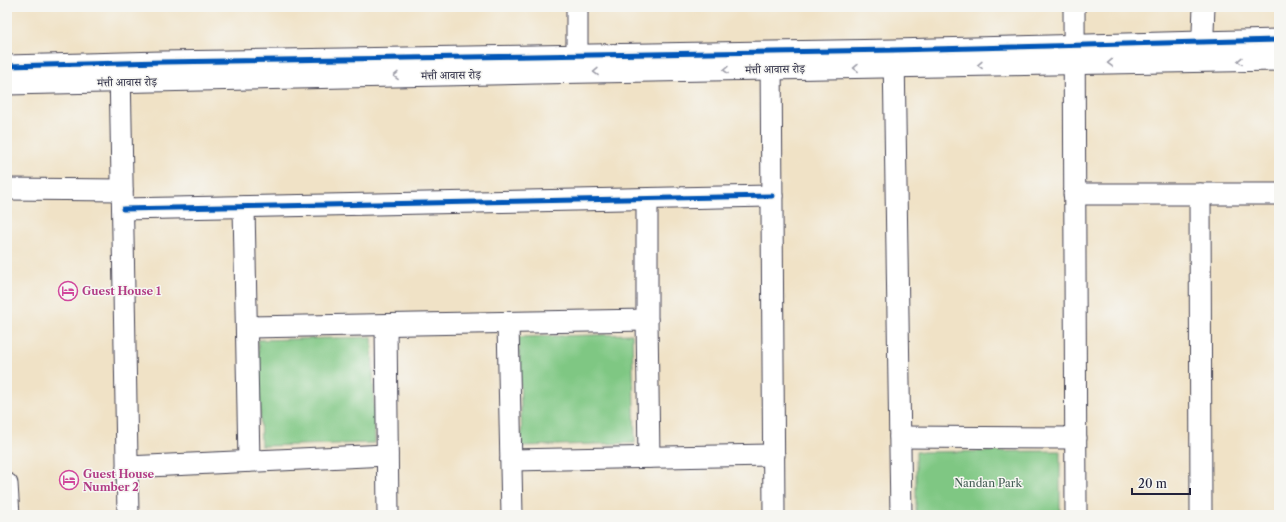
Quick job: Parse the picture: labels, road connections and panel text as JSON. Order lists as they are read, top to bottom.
{
  "streets": {
    "street": ["मंत्ती आवास रोड़"]
  },
  "parks": ["Nandan Park"],
  "places": {
    "hotel": ["Guest House 1", "Guest House Number 2"]
  },
  "scale_bar": "20 m"
}
